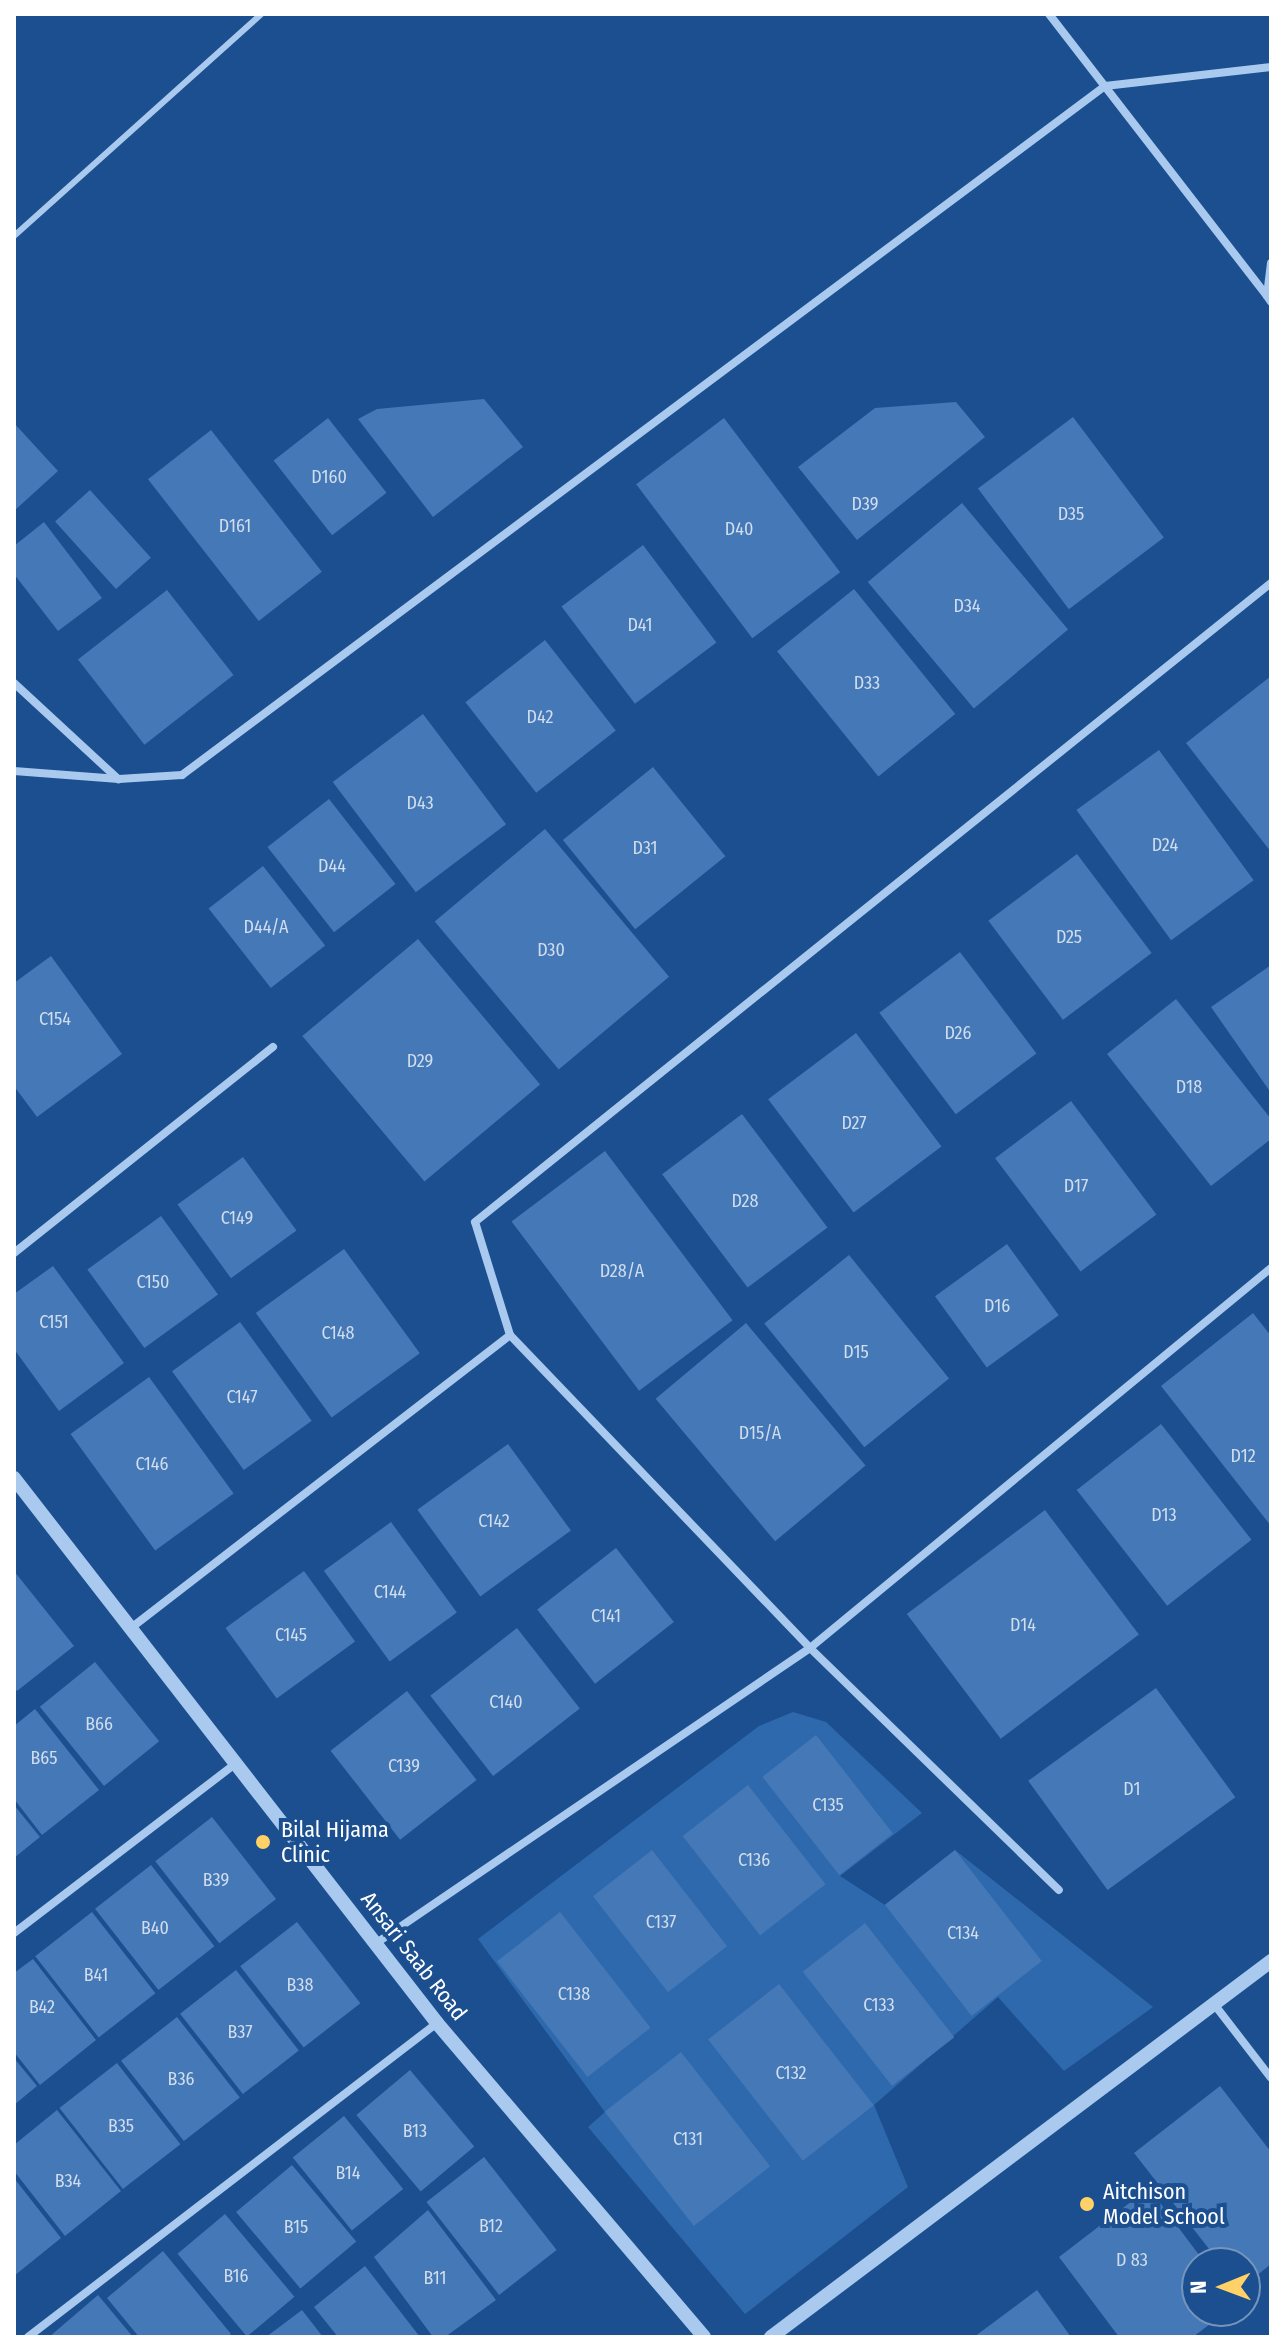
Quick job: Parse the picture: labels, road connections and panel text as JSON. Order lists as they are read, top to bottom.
{
  "streets": {
    "street": ["Ansari Saab Road"]
  },
  "places": ["Bilal Hijama Clinic", "Aitchison Model School"],
  "house_numbers": [
    "D160",
    "D39",
    "D35",
    "D161",
    "D40",
    "D34",
    "D41",
    "D33",
    "D42",
    "D43",
    "D24",
    "D31",
    "D44",
    "D44/A",
    "D25",
    "D30",
    "C154",
    "D26",
    "D29",
    "D18",
    "D27",
    "D17",
    "D28",
    "C149",
    "D28/A",
    "C150",
    "D16",
    "C151",
    "C148",
    "D15",
    "C147",
    "D15/A",
    "D12",
    "C146",
    "D13",
    "C142",
    "C144",
    "C141",
    "D14",
    "C145",
    "C140",
    "B66",
    "B65",
    "C139",
    "D1",
    "C135",
    "C136",
    "B39",
    "C137",
    "B40",
    "C134",
    "B41",
    "B38",
    "C138",
    "C133",
    "B42",
    "B37",
    "C132",
    "B36",
    "B35",
    "B13",
    "C131",
    "B14",
    "B34",
    "B12",
    "B15",
    "D 83",
    "B16",
    "B11"
  ],
  "north": "left"
}
